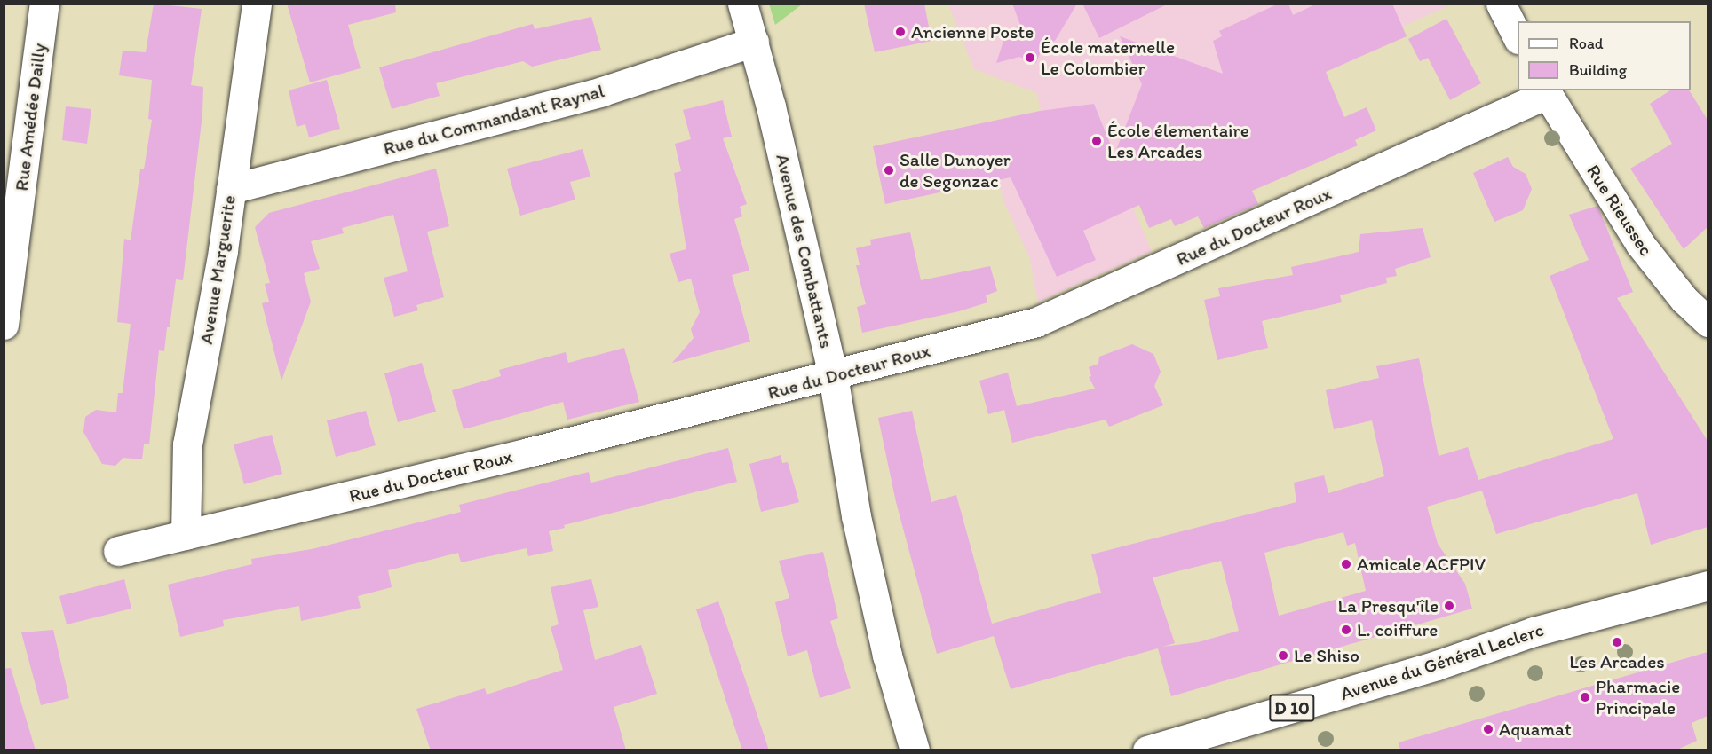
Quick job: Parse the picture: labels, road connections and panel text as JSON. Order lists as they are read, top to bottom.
{
  "streets": {
    "street": [
      "Rue Amédée Dailly",
      "Rue du Commandant Raynal",
      "Rue Rieussec",
      "Rue du Docteur Roux",
      "Avenue des Combattants",
      "Avenue Marguerite",
      "Avenue du Général Leclerc",
      "D 10"
    ]
  },
  "crossings": [
    ["Rue du Commandant Raynal", "Avenue des Combattants"],
    ["Rue du Commandant Raynal", "Avenue Marguerite"],
    ["Rue Rieussec", "Rue du Docteur Roux"],
    ["Rue du Docteur Roux", "Avenue des Combattants"],
    ["Rue du Docteur Roux", "Avenue Marguerite"]
  ],
  "places": [
    "Ancienne Poste",
    "École maternelle Le Colombier",
    "École élementaire Les Arcades",
    "Salle Dunoyer de Segonzac",
    "Amicale ACFPIV",
    "La Presqu'île",
    "L. coiffure",
    "Les Arcades",
    "Le Shiso",
    "Pharmacie Principale",
    "Aquamat"
  ],
  "legend": ["Road", "Building"]
}
